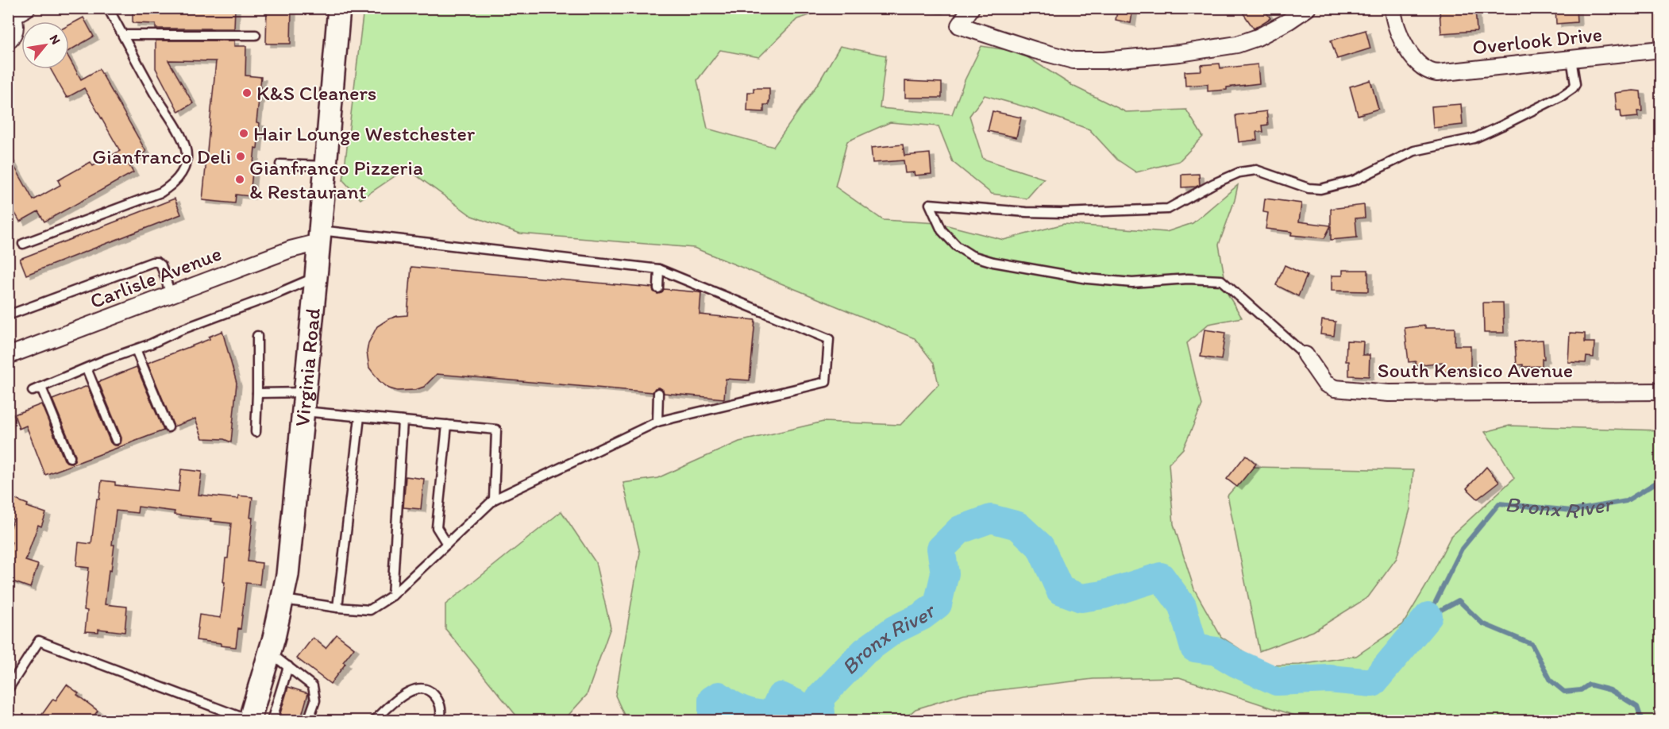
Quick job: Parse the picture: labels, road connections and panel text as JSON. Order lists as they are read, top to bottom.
{
  "streets": {
    "street": [
      "Overlook Drive",
      "Carlisle Avenue",
      "Virginia Road",
      "South Kensico Avenue"
    ]
  },
  "crossings": [
    ["Carlisle Avenue", "Virginia Road"]
  ],
  "water": ["Bronx River"],
  "places": [
    "K&S Cleaners",
    "Hair Lounge Westchester",
    "Gianfranco Deli",
    "Gianfranco Pizzeria & Restaurant"
  ],
  "north": "top right"
}
